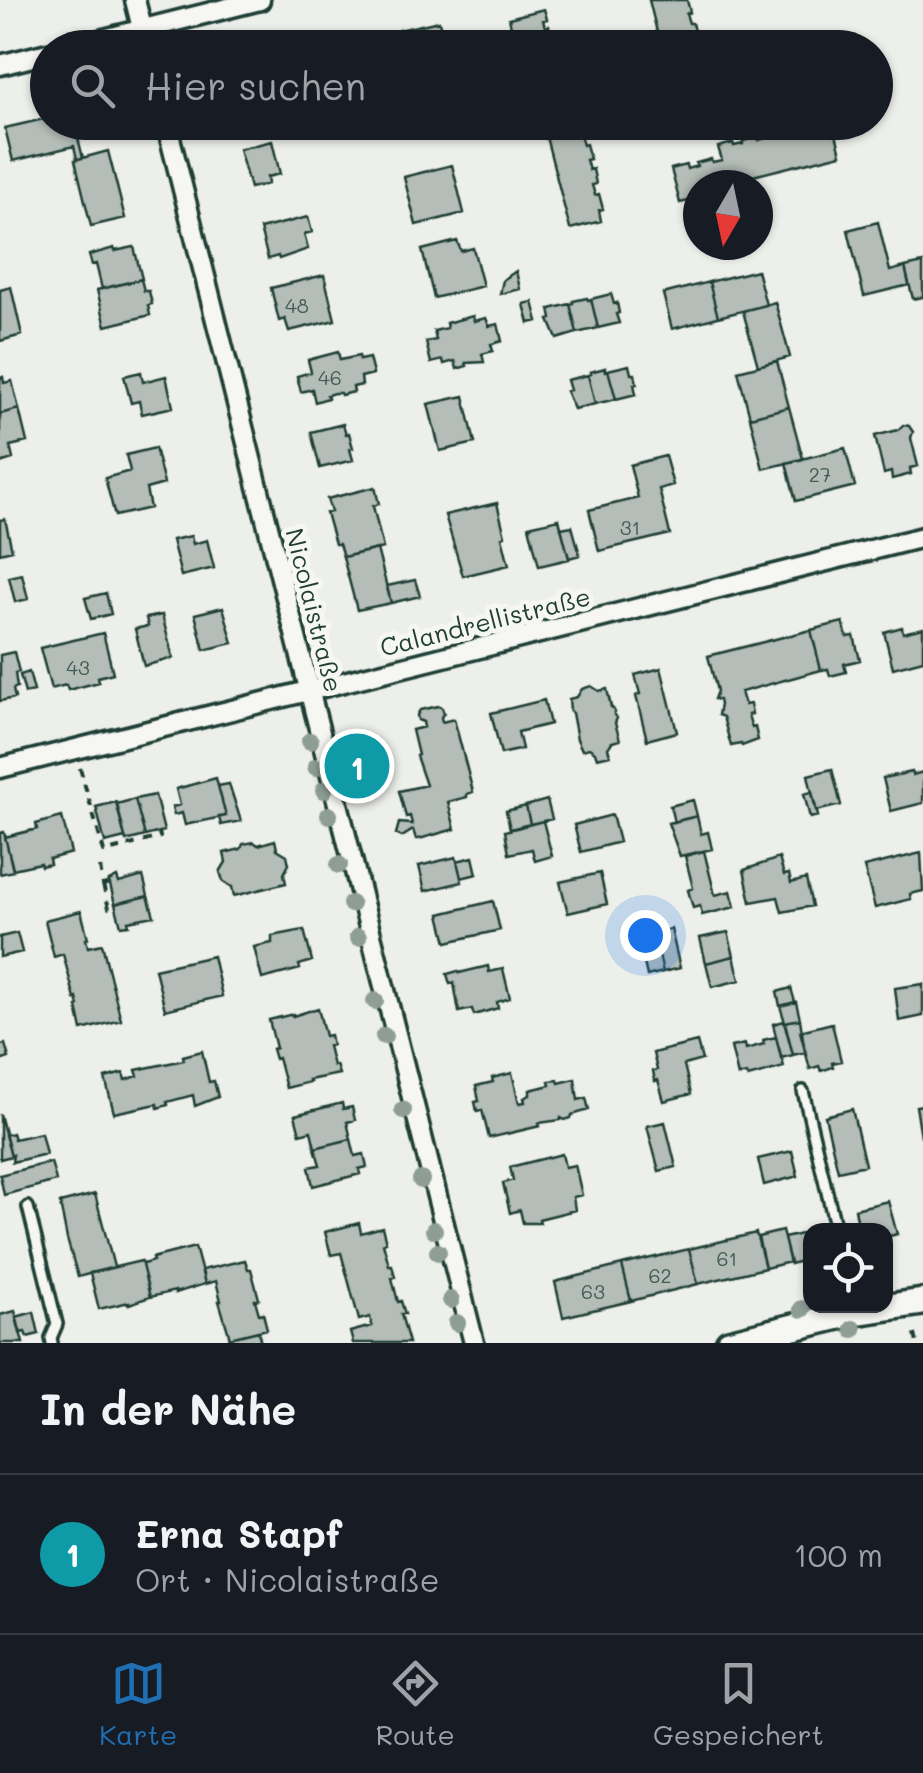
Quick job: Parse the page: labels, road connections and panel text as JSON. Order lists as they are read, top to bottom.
{
  "streets": {
    "street": ["Nicolaistraße", "Calandrellistraße"]
  },
  "crossings": [
    ["Nicolaistraße", "Calandrellistraße"]
  ],
  "house_numbers": [
    "48",
    "46",
    "27",
    "31",
    "43",
    "61",
    "62",
    "63"
  ],
  "north": "bottom",
  "page": {
    "search": "Hier suchen",
    "pins": "1",
    "heading": "In der Nähe",
    "list": [
      {
        "mark": "1",
        "name": "Erna Stapf",
        "note": "Ort · Nicolaistraße",
        "value": "100 m"
      }
    ],
    "nav": ["Karte", "Route", "Gespeichert"]
  }
}
